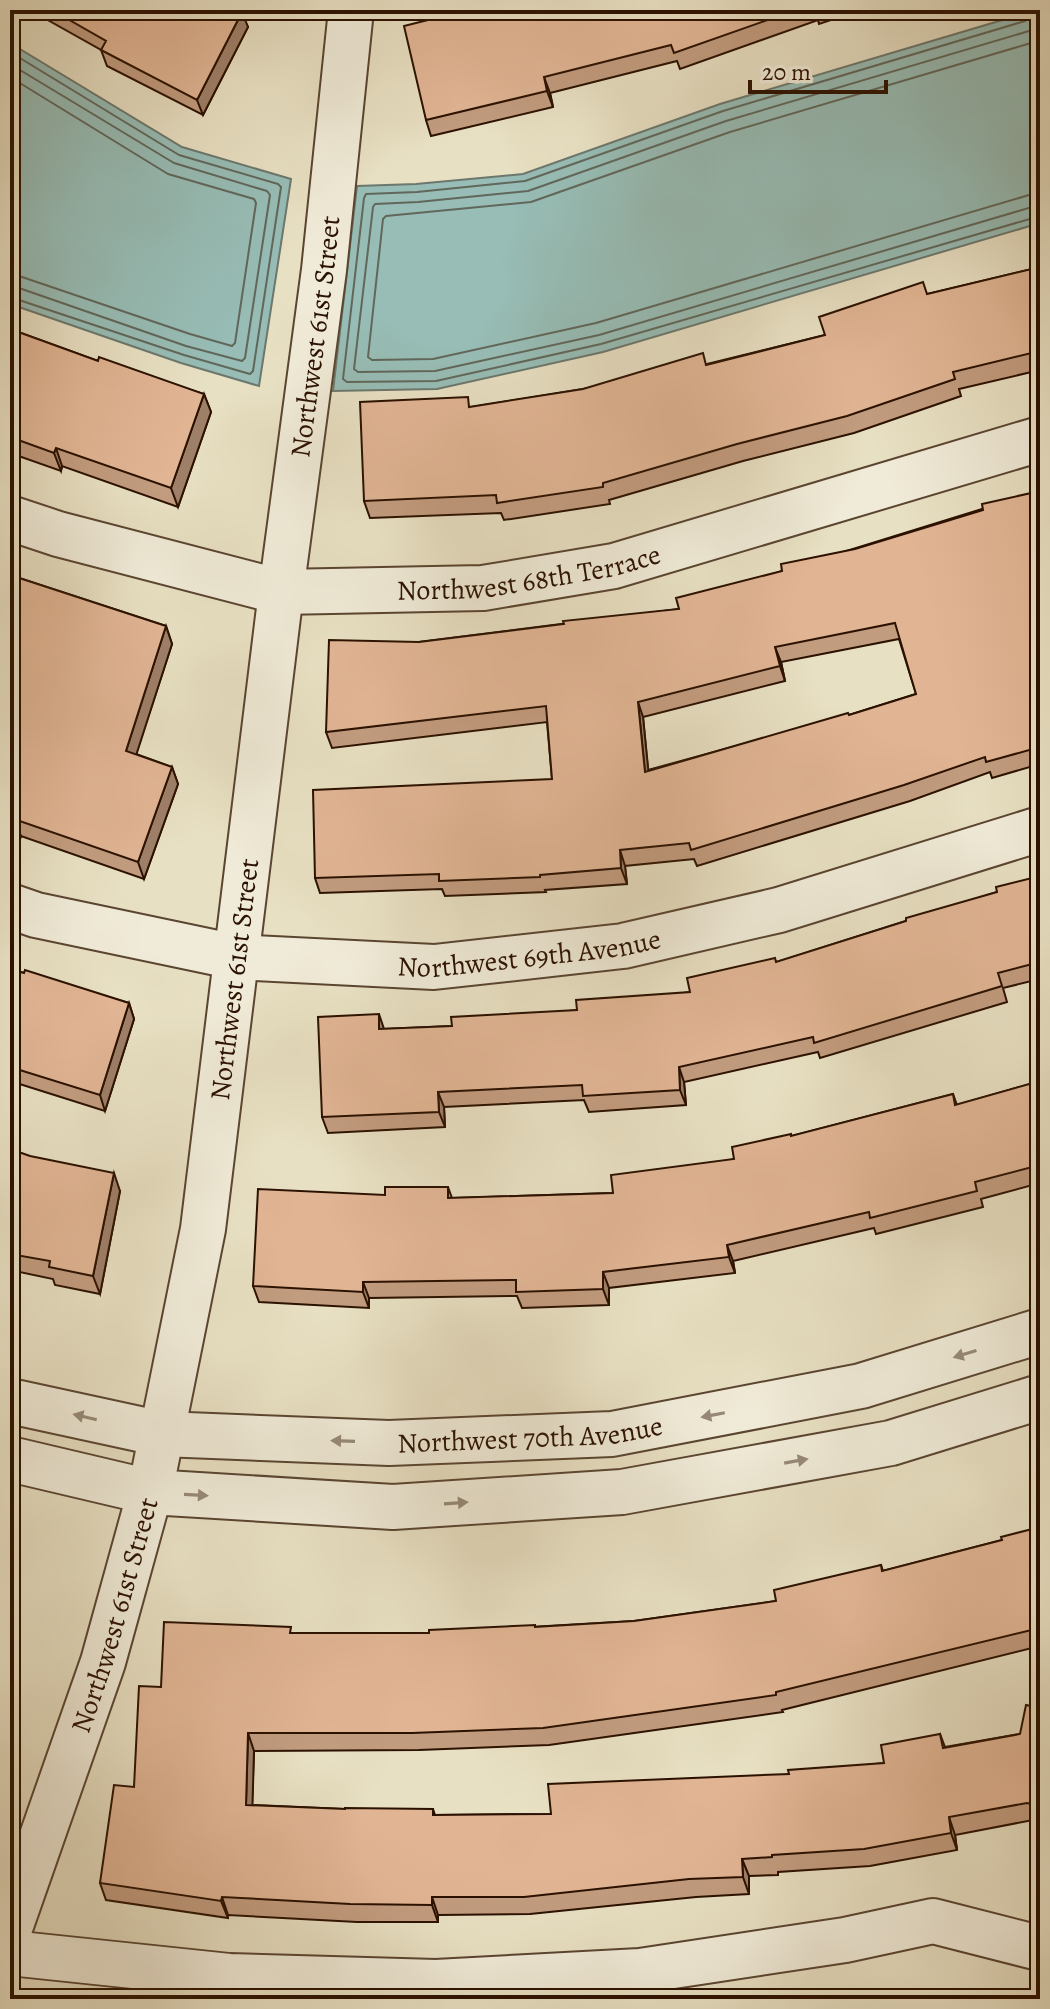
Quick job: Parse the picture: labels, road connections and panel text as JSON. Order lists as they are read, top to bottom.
{
  "streets": {
    "street": [
      "Northwest 61st Street",
      "Northwest 68th Terrace",
      "Northwest 69th Avenue",
      "Northwest 70th Avenue"
    ]
  },
  "crossings": [
    ["Northwest 61st Street", "Northwest 68th Terrace"],
    ["Northwest 61st Street", "Northwest 69th Avenue"],
    ["Northwest 61st Street", "Northwest 70th Avenue"]
  ],
  "scale_bar": "20 m"
}
